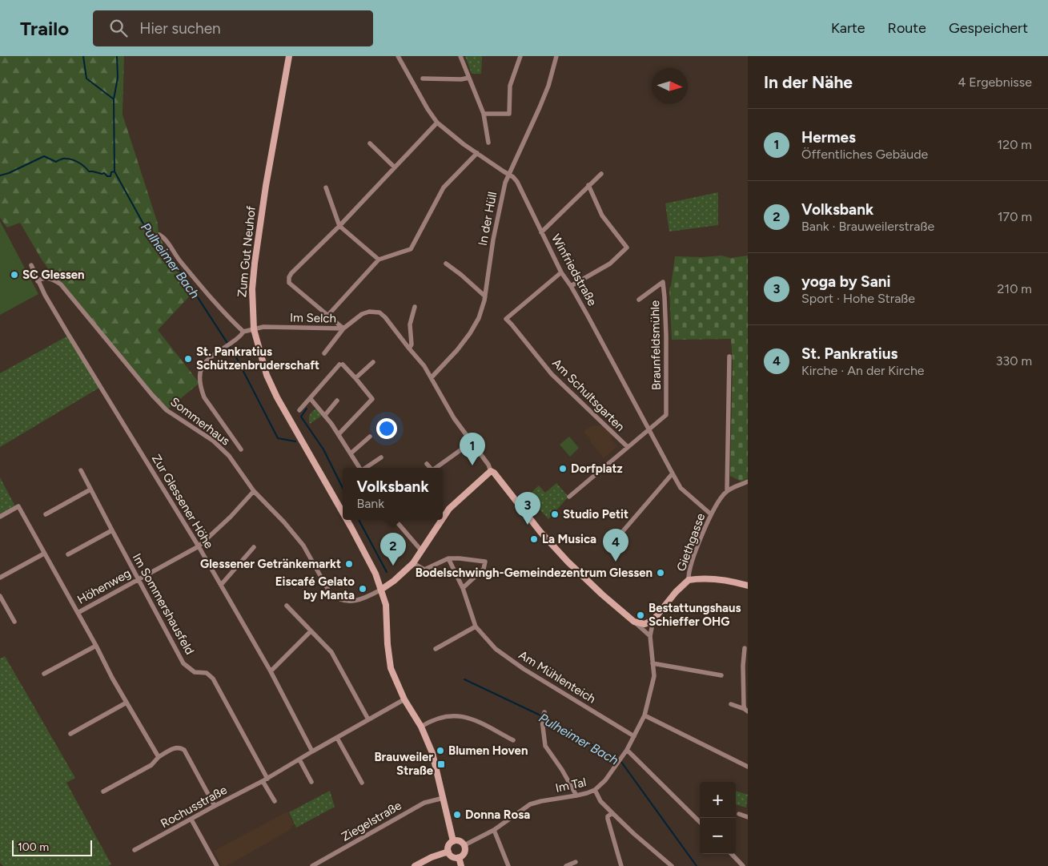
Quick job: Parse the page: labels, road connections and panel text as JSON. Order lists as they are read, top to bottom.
{
  "streets": {
    "main road": ["Zum Gut Neuhof"],
    "street": [
      "In der Hüll",
      "Winfriedstraße",
      "Im Selch",
      "Braunfeldsmühle",
      "Am Schultsgarten",
      "Sommerhaus",
      "Zur Glessener Höhe",
      "Giethgasse",
      "Höhenweg",
      "Im Sommershausfeld",
      "Am Mühlenteich",
      "Im Tal",
      "Rochusstraße",
      "Ziegelstraße"
    ]
  },
  "crossings": [
    ["In der Hüll", "Winfriedstraße"],
    ["In der Hüll", "Im Selch"],
    ["Zum Gut Neuhof", "Im Selch"],
    ["Zum Gut Neuhof", "Sommerhaus"],
    ["Zum Gut Neuhof", "Im Tal"],
    ["Zum Gut Neuhof", "Rochusstraße"],
    ["Zum Gut Neuhof", "Ziegelstraße"],
    ["Winfriedstraße", "Braunfeldsmühle"],
    ["Winfriedstraße", "Am Schultsgarten"],
    ["Winfriedstraße", "Giethgasse"],
    ["Sommerhaus", "Zur Glessener Höhe"],
    ["Sommerhaus", "Höhenweg"],
    ["Zur Glessener Höhe", "Höhenweg"],
    ["Zur Glessener Höhe", "Rochusstraße"],
    ["Höhenweg", "Im Sommershausfeld"],
    ["Im Sommershausfeld", "Rochusstraße"],
    ["Am Mühlenteich", "Im Tal"]
  ],
  "water": ["Pulheimer Bach"],
  "places": {
    "other": [
      "SC Glessen",
      "St. Pankratius Schützenbruderschaft",
      "Dorfplatz",
      "Studio Petit",
      "La Musica",
      "Glessener Getränkemarkt",
      "Bodelschwingh-Gemeindezentrum Glessen",
      "Eiscafé Gelato by Manta",
      "Bestattungshaus Schieffer OHG",
      "Blumen Hoven",
      "Donna Rosa"
    ],
    "transit": ["Brauweiler Straße"]
  },
  "scale_bar": "100 m",
  "north": "right",
  "page": {
    "header": "Trailo",
    "search": "Hier suchen",
    "nav": ["Karte", "Route", "Gespeichert"],
    "heading": ["In der Nähe", "4 Ergebnisse"],
    "list": [
      {
        "mark": "1",
        "name": "Hermes",
        "note": "Öffentliches Gebäude",
        "value": "120 m"
      },
      {
        "mark": "2",
        "name": "Volksbank",
        "note": "Bank · Brauweilerstraße",
        "value": "170 m"
      },
      {
        "mark": "3",
        "name": "yoga by Sani",
        "note": "Sport · Hohe Straße",
        "value": "210 m"
      },
      {
        "mark": "4",
        "name": "St. Pankratius",
        "note": "Kirche · An der Kirche",
        "value": "330 m"
      }
    ],
    "pins": [
      "1",
      "3",
      "4",
      "2"
    ],
    "popup": ["Volksbank", "Bank"],
    "map_buttons": ["+", "−"],
    "scale": "100 m"
  }
}
